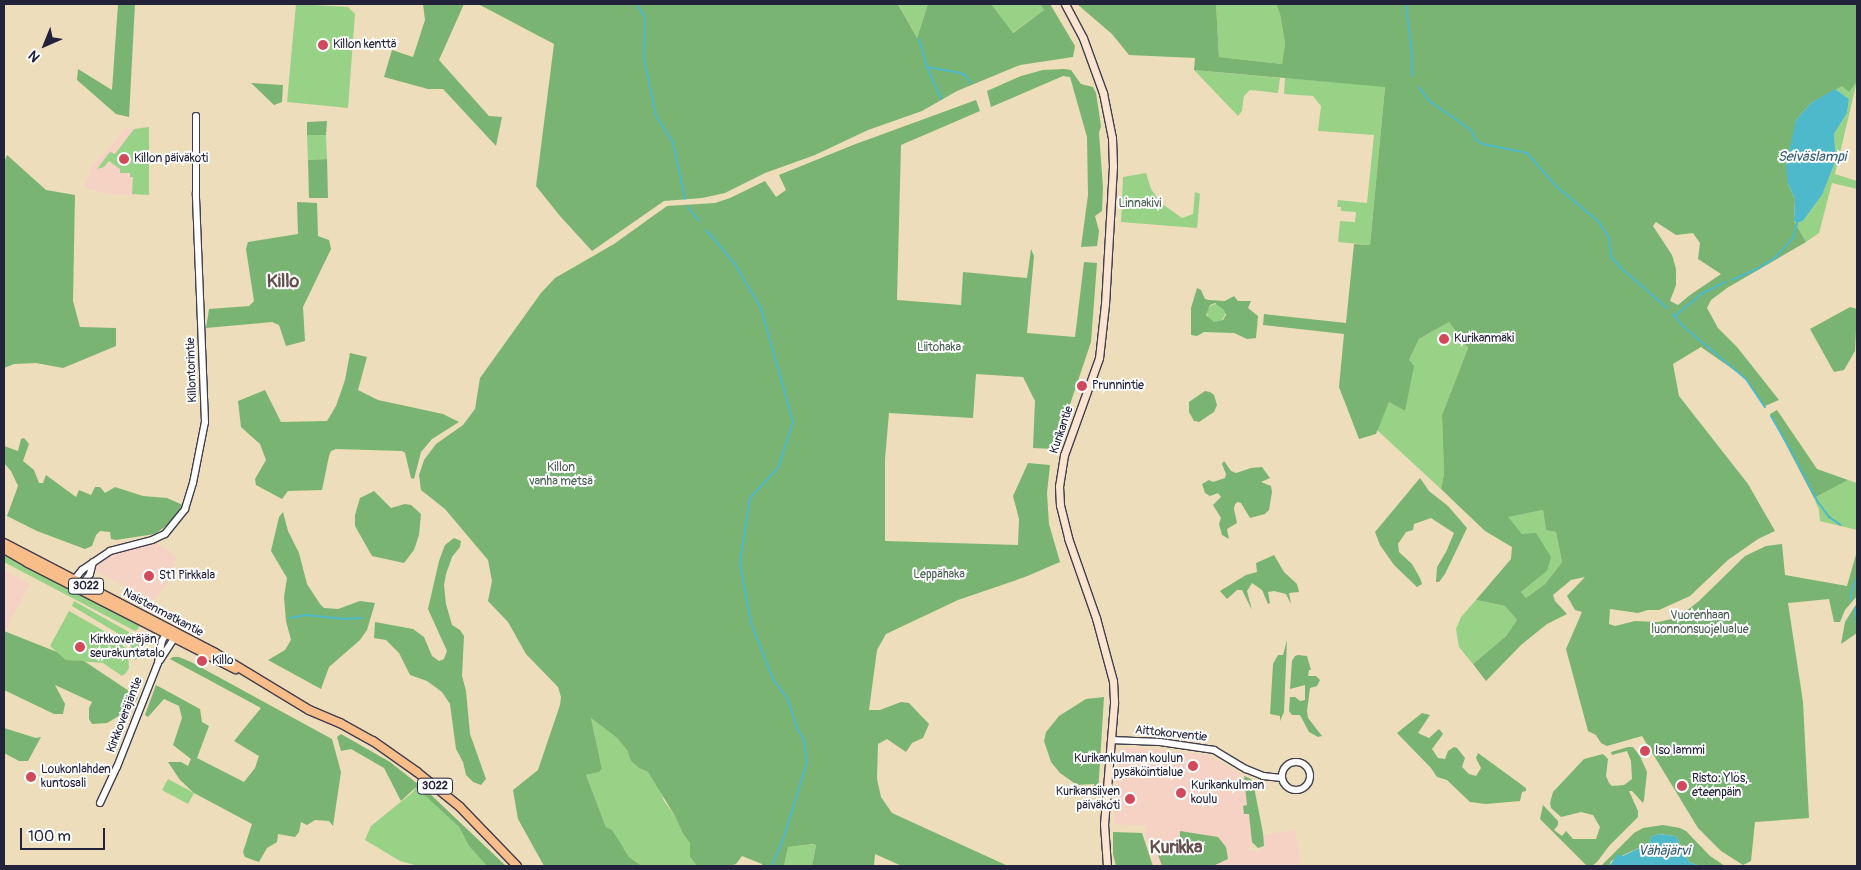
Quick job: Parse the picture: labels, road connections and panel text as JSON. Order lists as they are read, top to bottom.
{
  "streets": {
    "main road": ["Kurikantie", "3022", "Naistenmatkantie"],
    "street": ["Killontorintie", "Kirkkoveräjäntie", "Aittokorventie"]
  },
  "crossings": [
    ["Killontorintie", "Naistenmatkantie"],
    ["Kurikantie", "Aittokorventie"],
    ["Naistenmatkantie", "Kirkkoveräjäntie"]
  ],
  "districts": ["Killo", "Kurikka"],
  "water": ["Seiväslampi", "Vähäjärvi"],
  "parks": [
    "Linnakivi",
    "Liitohaka",
    "Killon vanha metsä",
    "Leppähaka",
    "Vuorenhaan luonnonsuojelualue"
  ],
  "places": [
    "Killon kenttä",
    "Killon päiväkoti",
    "Kurikanmäki",
    "Prunnintie",
    "St1 Pirkkala",
    "Kirkkoveräjän seurakuntatalo",
    "Killo",
    "Iso lammi",
    "Kurikankulman koulun pysäköintialue",
    "Loukonlahden kuntosali",
    "Risto: Ylös, eteenpäin",
    "Kurikankulman koulu",
    "Kurikansiiven päiväkoti"
  ],
  "scale_bar": "100 m",
  "north": "bottom left"
}
